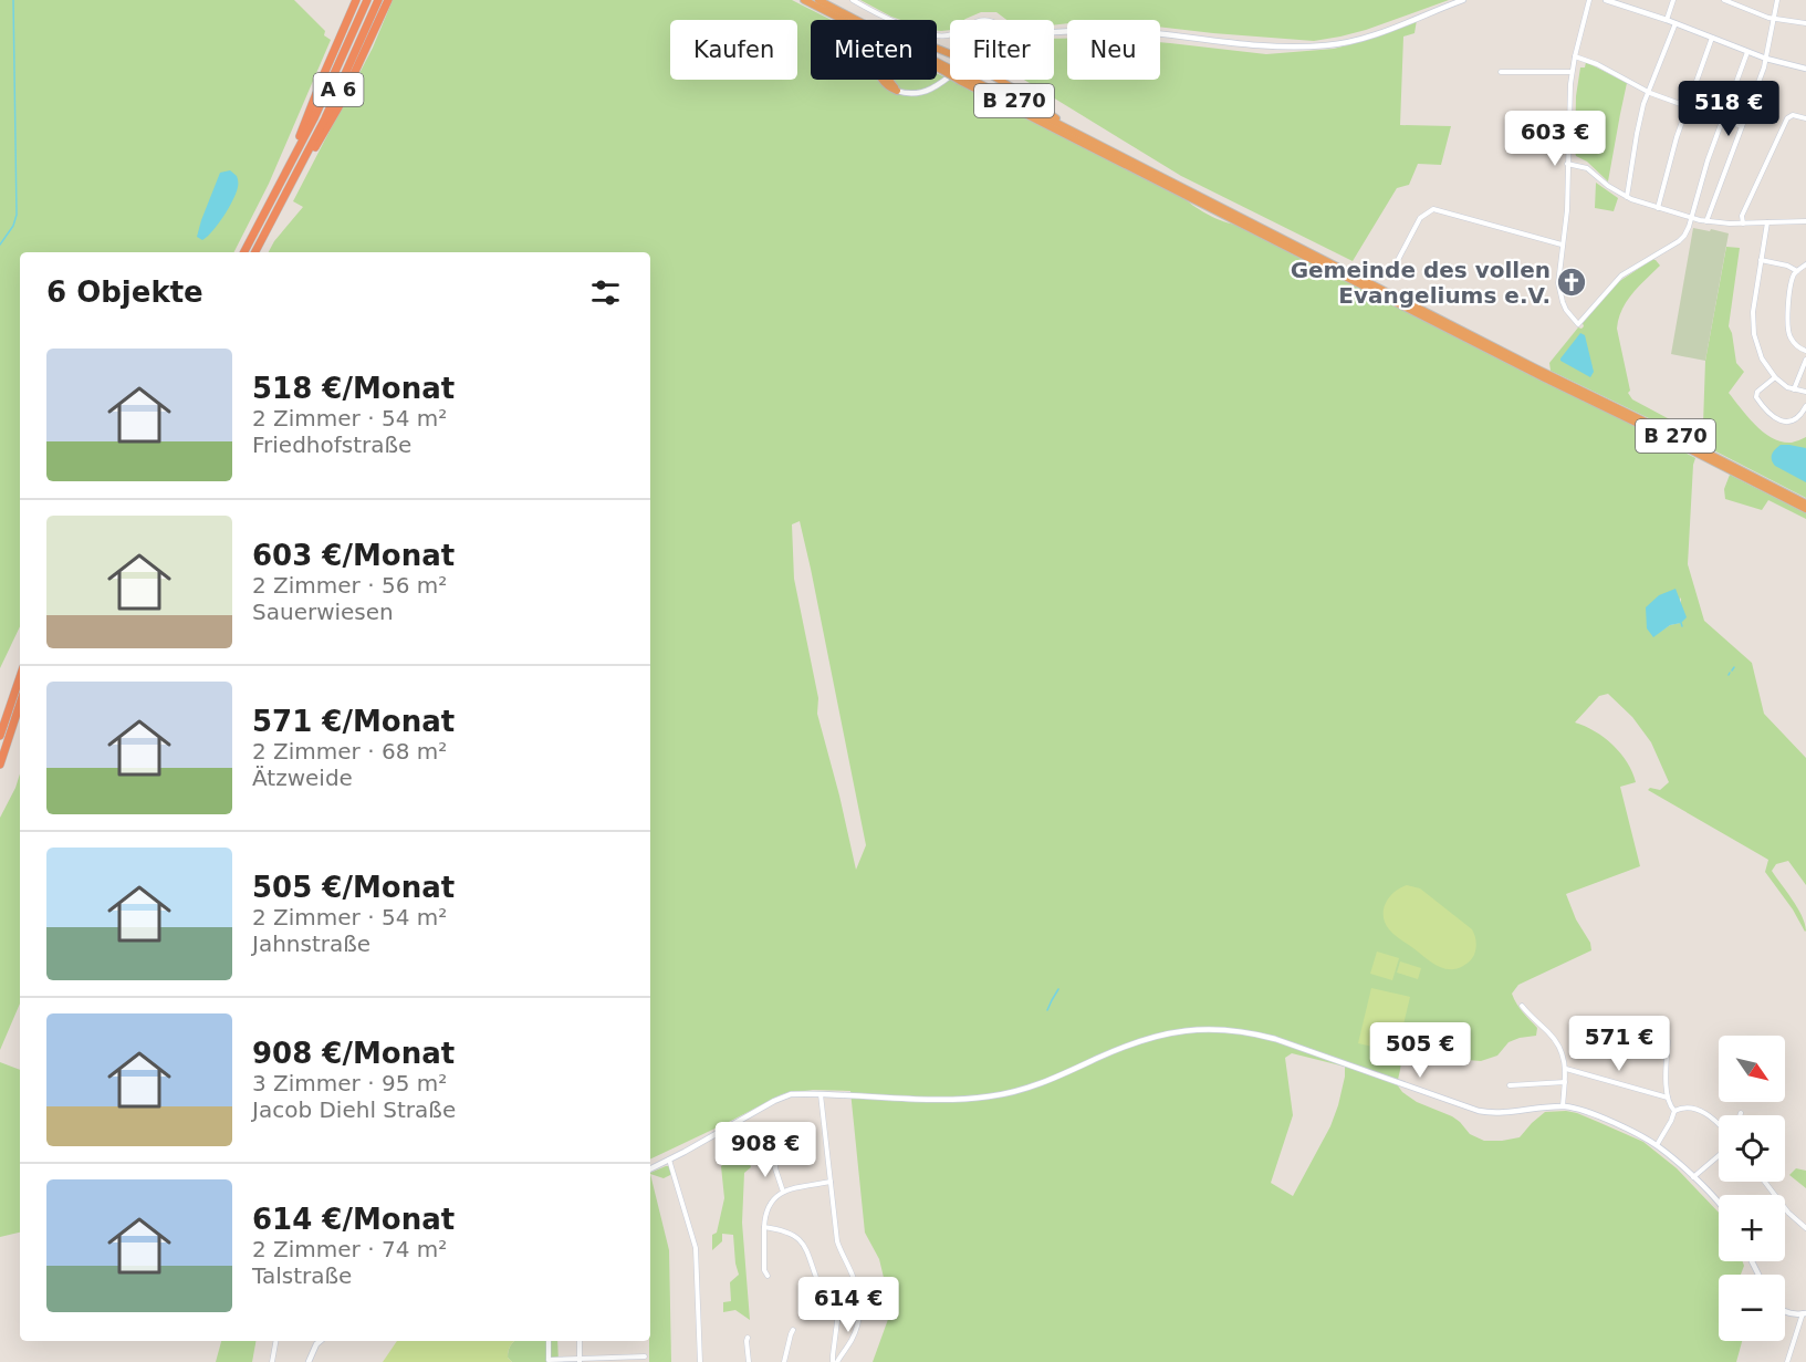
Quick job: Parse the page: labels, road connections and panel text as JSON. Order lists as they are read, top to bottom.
{
  "streets": {
    "highway": ["A 6", "B 270"]
  },
  "places": {
    "church": ["Gemeinde des vollen Evangeliums e.V."]
  },
  "north": "bottom right",
  "page": {
    "chip": [
      "Kaufen",
      "Mieten",
      "Filter",
      "Neu"
    ],
    "price": [
      "518 €",
      "603 €",
      "571 €",
      "505 €",
      "908 €",
      "614 €"
    ],
    "heading": "6 Objekte",
    "list": [
      {
        "name": "518 €/Monat",
        "note": "2 Zimmer · 54 m² · Friedhofstraße"
      },
      {
        "name": "603 €/Monat",
        "note": "2 Zimmer · 56 m² · Sauerwiesen"
      },
      {
        "name": "571 €/Monat",
        "note": "2 Zimmer · 68 m² · Ätzweide"
      },
      {
        "name": "505 €/Monat",
        "note": "2 Zimmer · 54 m² · Jahnstraße"
      },
      {
        "name": "908 €/Monat",
        "note": "3 Zimmer · 95 m² · Jacob Diehl Straße"
      },
      {
        "name": "614 €/Monat",
        "note": "2 Zimmer · 74 m² · Talstraße"
      }
    ],
    "map_buttons": ["+", "−"]
  }
}
